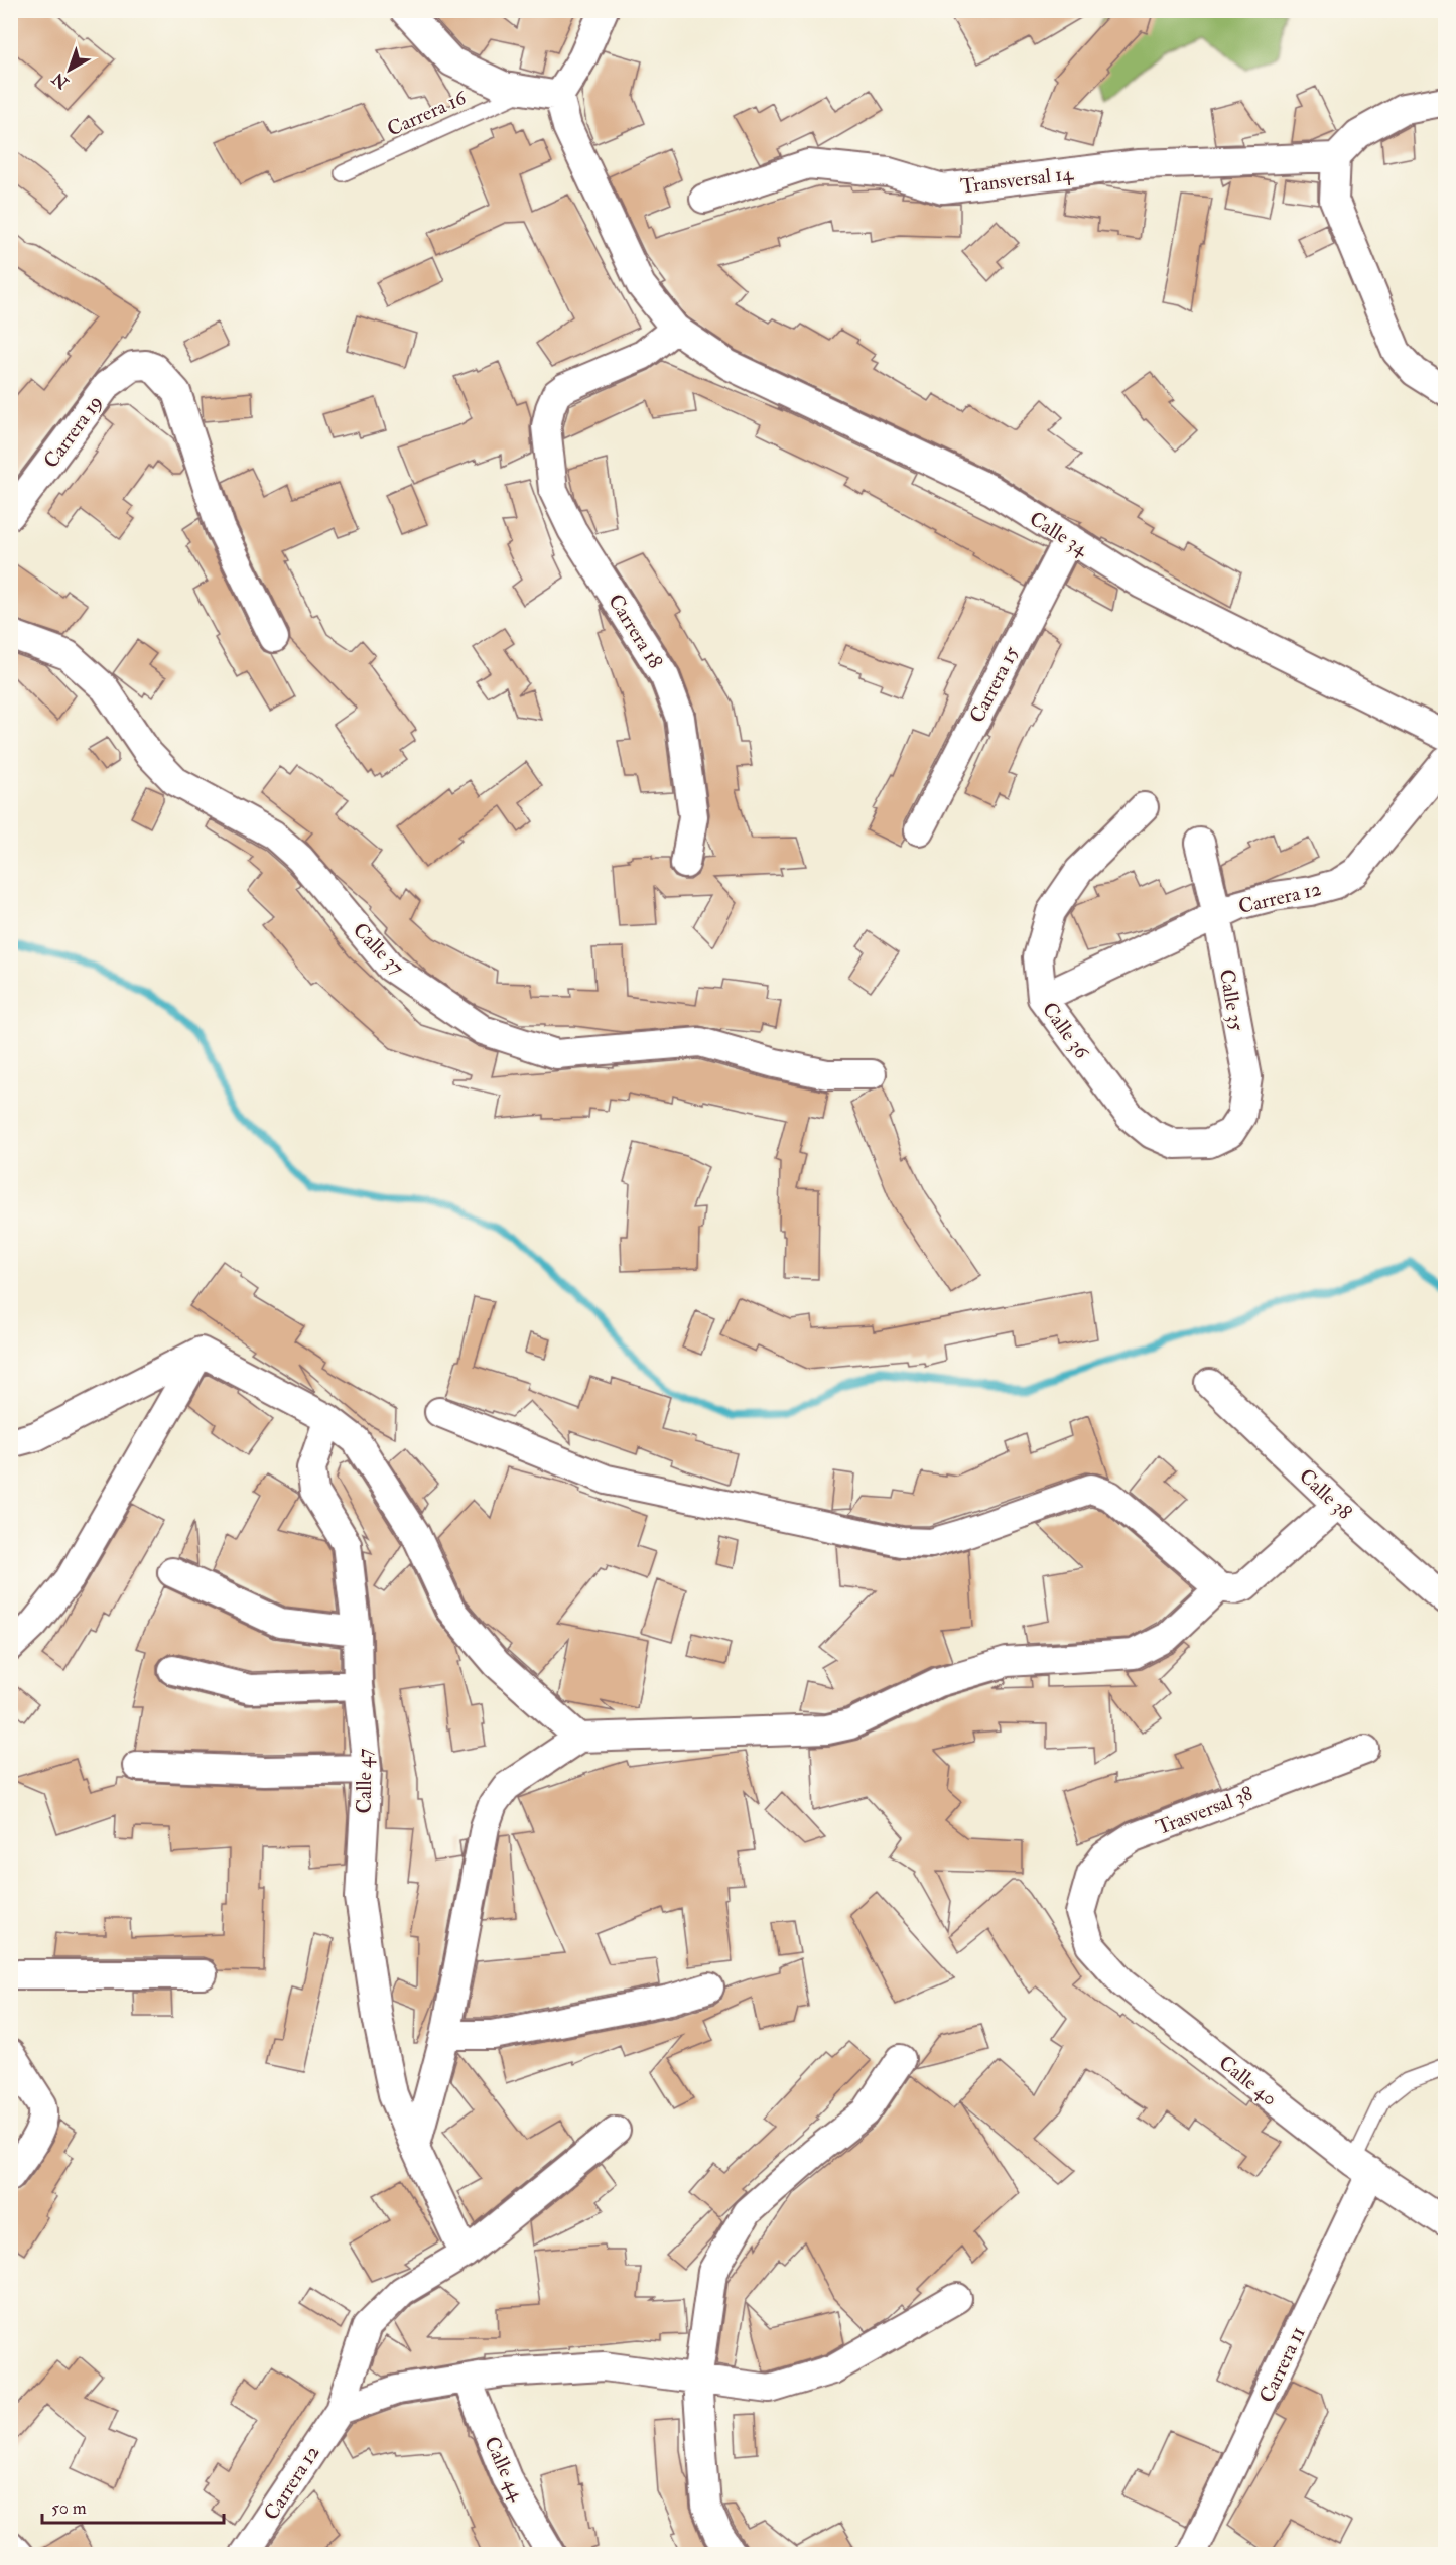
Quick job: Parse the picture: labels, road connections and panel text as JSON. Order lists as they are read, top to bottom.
{
  "streets": {
    "street": [
      "Transversal 14",
      "Carrera 19",
      "Calle 34",
      "Carrera 18",
      "Carrera 15",
      "Carrera 12",
      "Calle 37",
      "Calle 35",
      "Calle 36",
      "Calle 38",
      "Calle 47",
      "Trasversal 38",
      "Calle 40",
      "Carrera 11",
      "Calle 44"
    ],
    "lane": ["Carrera 16"]
  },
  "crossings": [
    ["Calle 34", "Carrera 18"],
    ["Calle 34", "Carrera 15"],
    ["Carrera 12", "Calle 35"],
    ["Carrera 12", "Calle 36"],
    ["Carrera 12", "Calle 47"],
    ["Calle 35", "Calle 36"],
    ["Trasversal 38", "Calle 40"],
    ["Calle 40", "Carrera 11"]
  ],
  "scale_bar": "50 m",
  "north": "bottom left"
}
